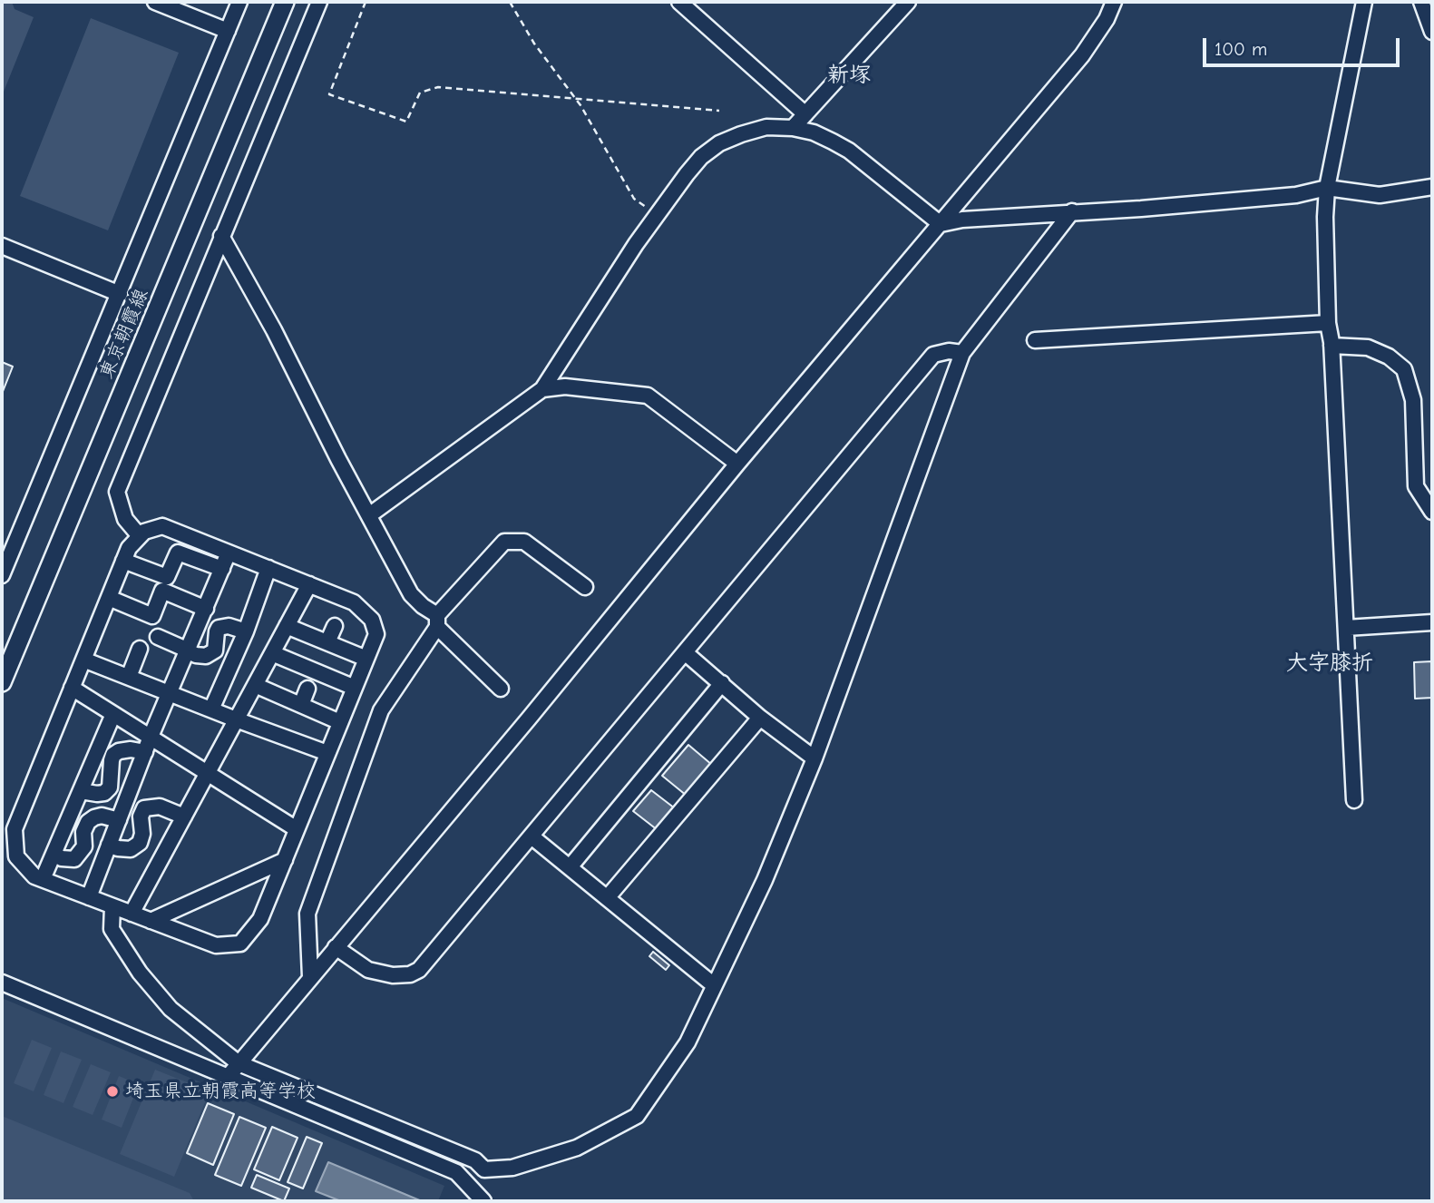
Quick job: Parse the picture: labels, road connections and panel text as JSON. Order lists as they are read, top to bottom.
{
  "streets": {
    "main road": ["東京朝霞線"]
  },
  "districts": ["新塚", "大字膝折"],
  "places": ["埼玉県立朝霞高等学校"],
  "scale_bar": "100 m"
}
